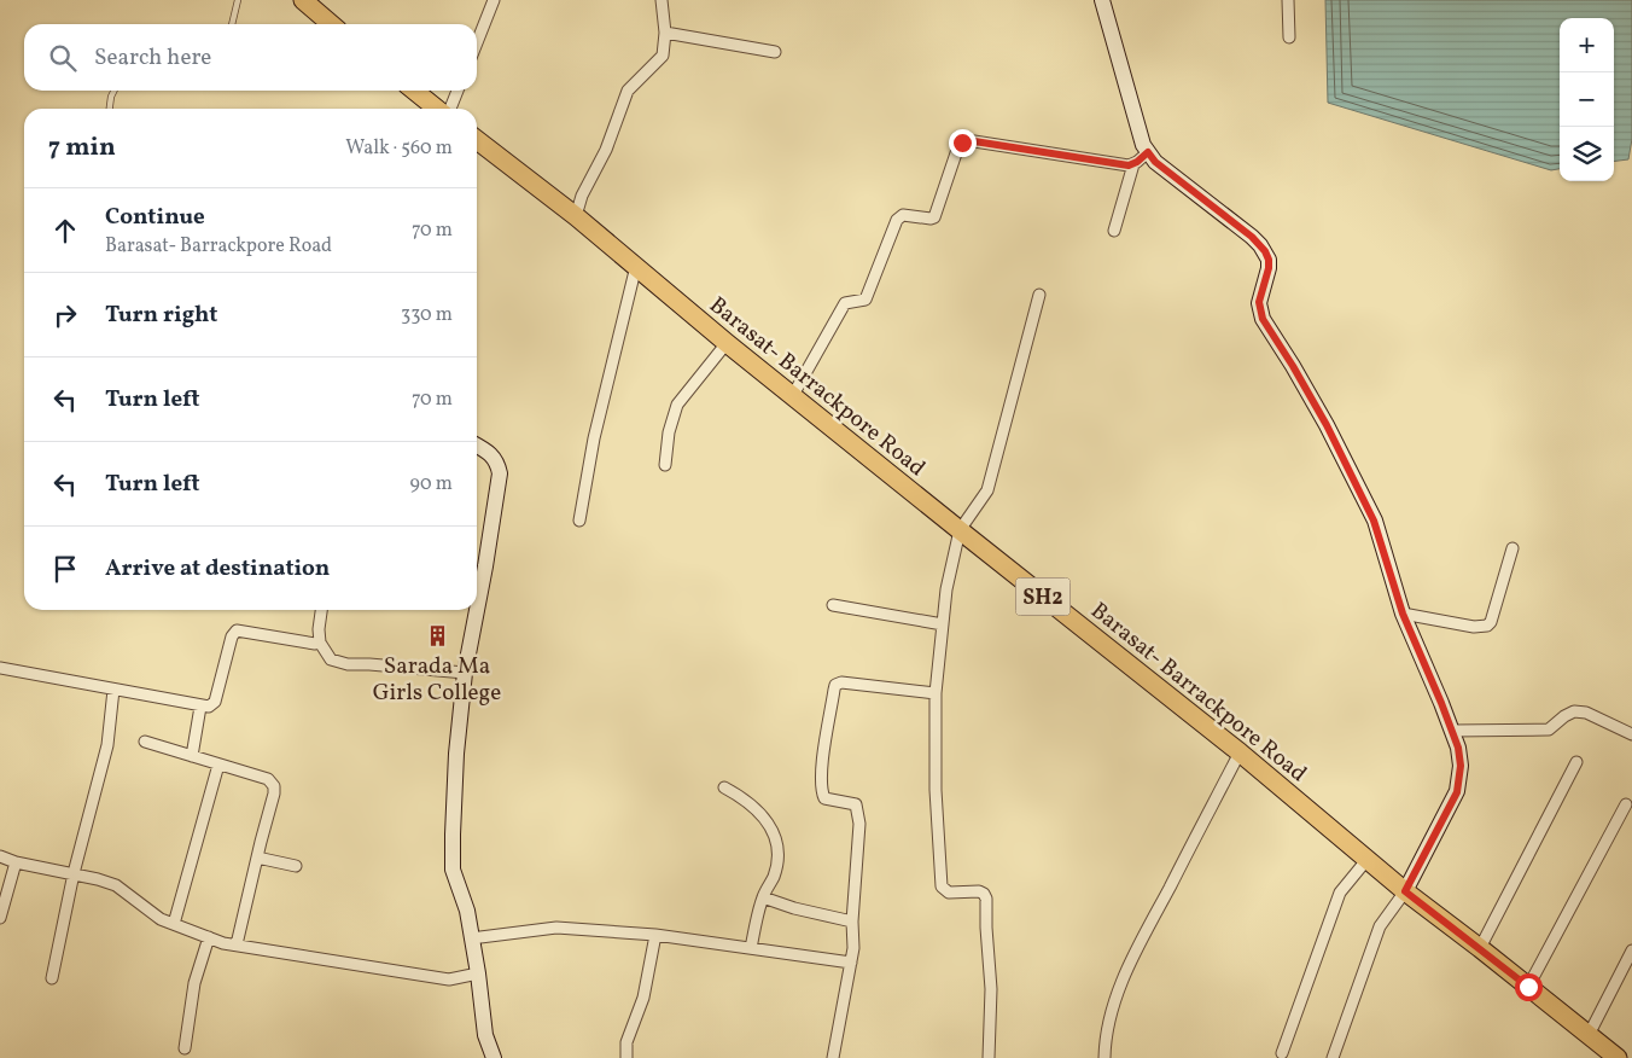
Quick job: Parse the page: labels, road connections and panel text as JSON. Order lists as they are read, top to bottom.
{
  "streets": {
    "main road": ["Barasat- Barrackpore Road", "SH2"]
  },
  "places": {
    "building": ["Sarada Ma Girls College"]
  },
  "page": {
    "map_buttons": ["+", "−"],
    "search": "Search here",
    "heading": ["7 min", "Walk · 560 m"],
    "list": [
      ["Continue", "Barasat- Barrackpore Road", "70 m"],
      ["Turn right", "330 m"],
      ["Turn left", "70 m"],
      ["Turn left", "90 m"],
      "Arrive at destination"
    ]
  }
}
